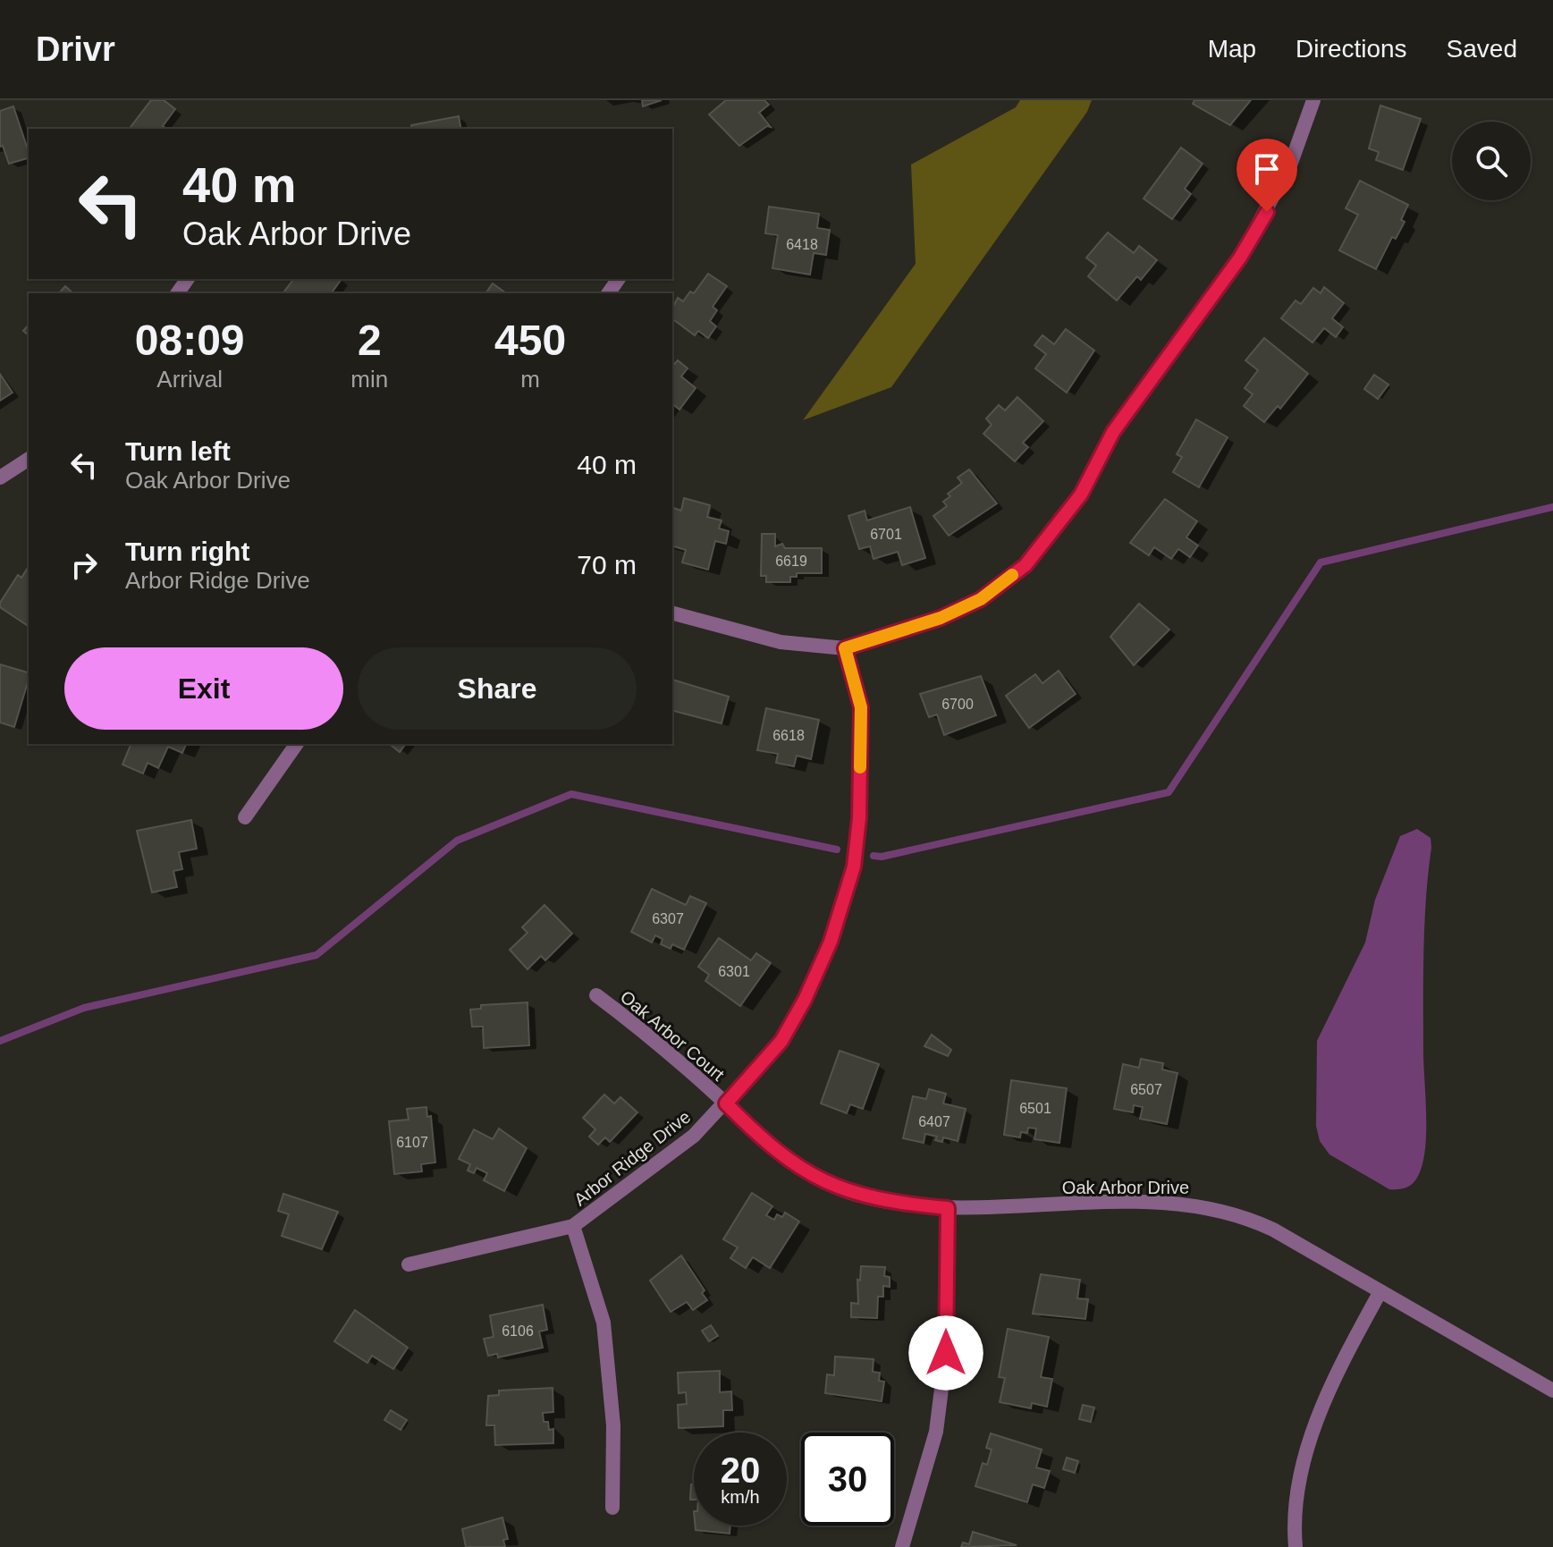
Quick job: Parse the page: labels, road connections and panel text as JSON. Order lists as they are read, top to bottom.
{
  "streets": {
    "street": ["Oak Arbor Court", "Arbor Ridge Drive", "Oak Arbor Drive"]
  },
  "crossings": [
    ["Oak Arbor Court", "Arbor Ridge Drive"],
    ["Oak Arbor Court", "Oak Arbor Drive"],
    ["Arbor Ridge Drive", "Oak Arbor Drive"]
  ],
  "house_numbers": [
    "6418",
    "6701",
    "6619",
    "6700",
    "6618",
    "6307",
    "6301",
    "6507",
    "6501",
    "6407",
    "6107",
    "6106"
  ],
  "page": {
    "header": "Drivr",
    "nav": ["Map", "Directions", "Saved"],
    "turn": ["40 m", "Oak Arbor Drive"],
    "eta": [
      "08:09",
      "Arrival",
      "2",
      "min",
      "450",
      "m"
    ],
    "list": [
      {
        "name": "Turn left",
        "note": "Oak Arbor Drive",
        "value": "40 m"
      },
      {
        "name": "Turn right",
        "note": "Arbor Ridge Drive",
        "value": "70 m"
      }
    ],
    "buttons": ["Exit", "Share"],
    "speed": "20 km/h",
    "limit": "30"
  }
}
